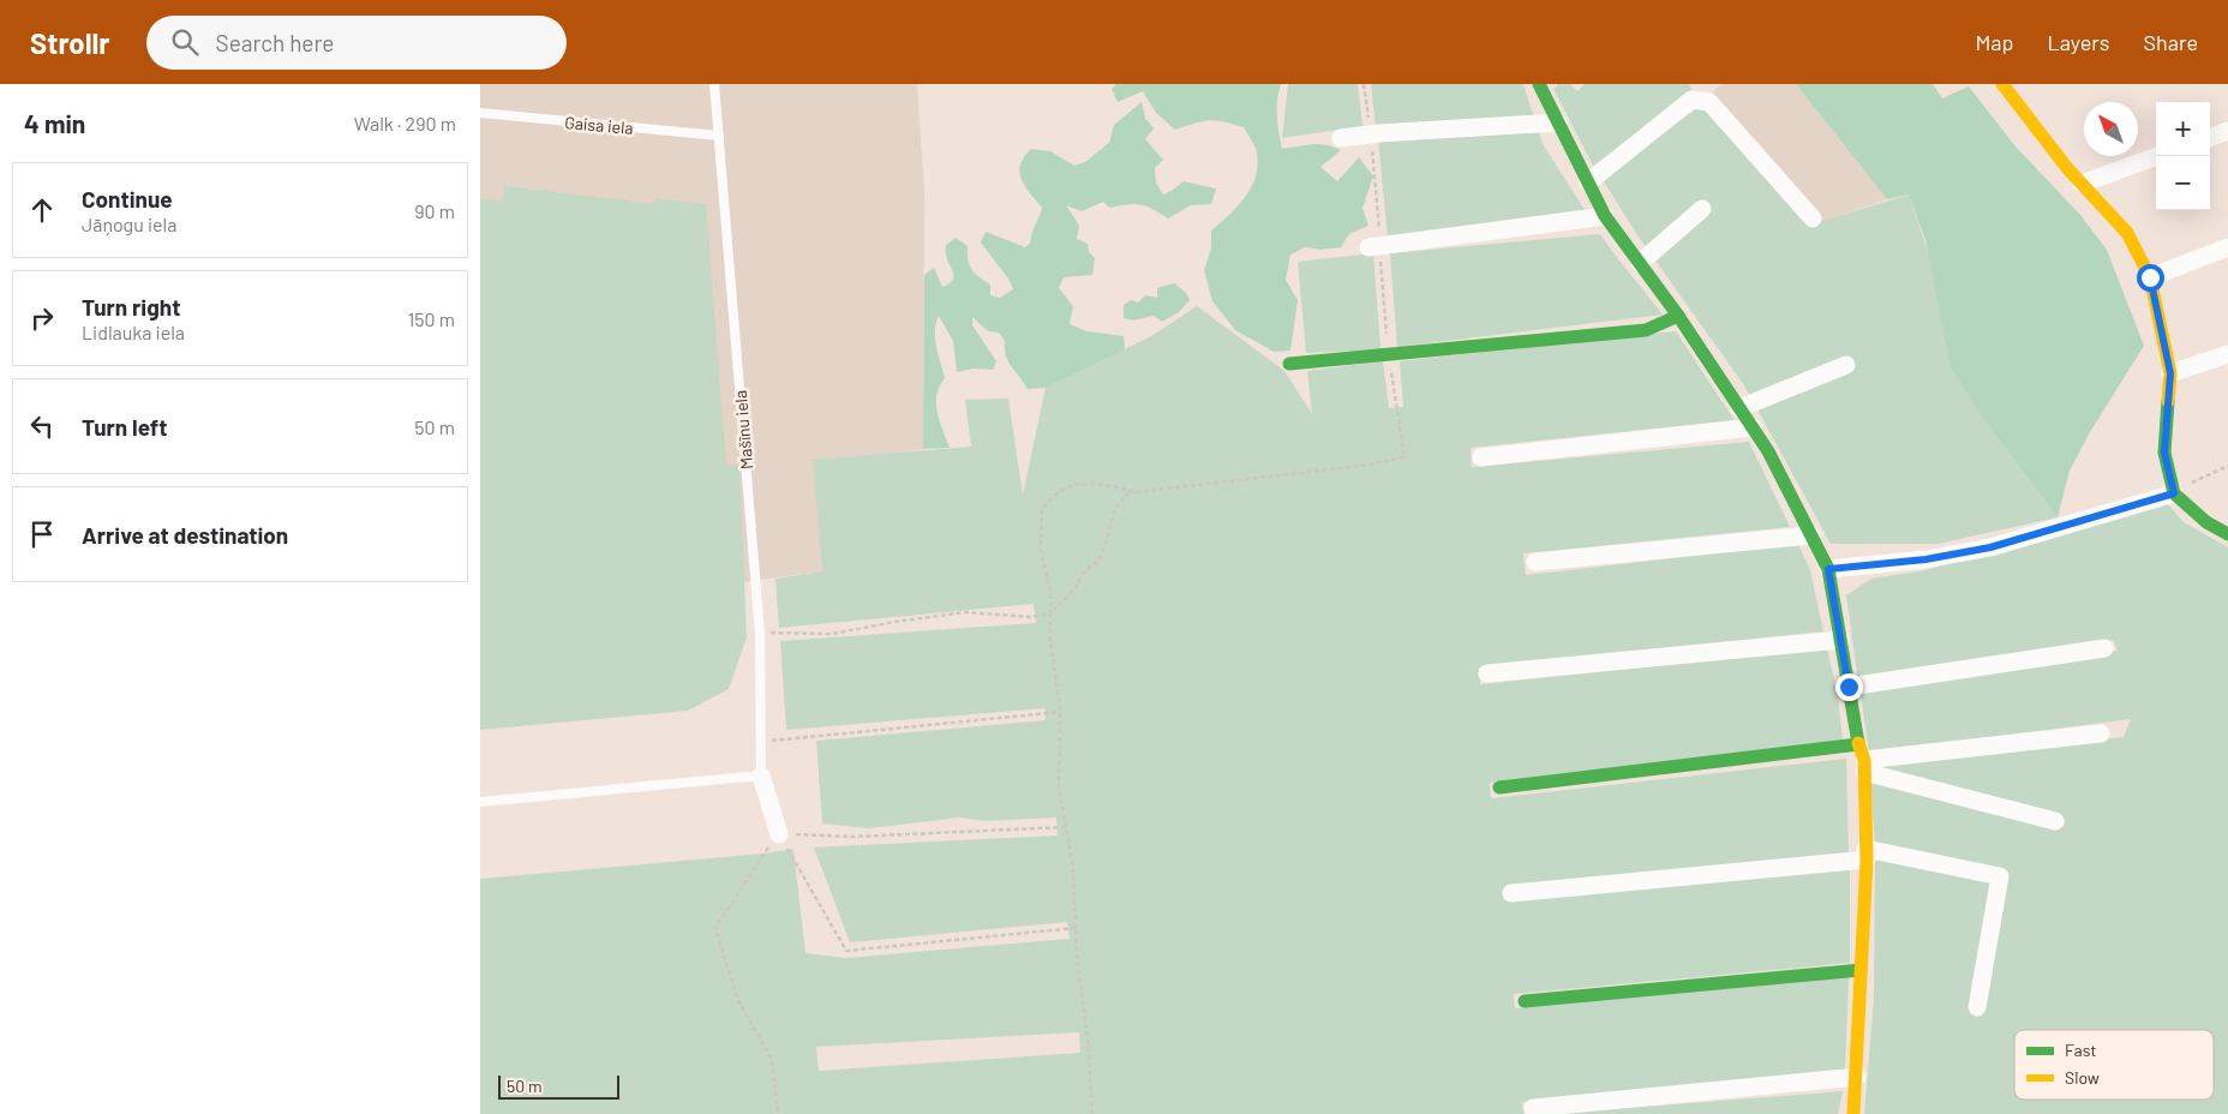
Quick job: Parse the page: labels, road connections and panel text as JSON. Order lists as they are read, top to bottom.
{
  "streets": {
    "lane": ["Gaisa iela", "Mašīnu iela"]
  },
  "crossings": [
    ["Gaisa iela", "Mašīnu iela"]
  ],
  "legend": ["Fast", "Slow"],
  "scale_bar": "50 m",
  "north": "top left",
  "page": {
    "header": "Strollr",
    "search": "Search here",
    "nav": ["Map", "Layers", "Share"],
    "heading": ["4 min", "Walk · 290 m"],
    "map_buttons": ["+", "−"],
    "list": [
      ["Continue", "Jāņogu iela", "90 m"],
      ["Turn right", "Lidlauka iela", "150 m"],
      ["Turn left", "50 m"],
      "Arrive at destination"
    ],
    "scale": "50 m"
  }
}
